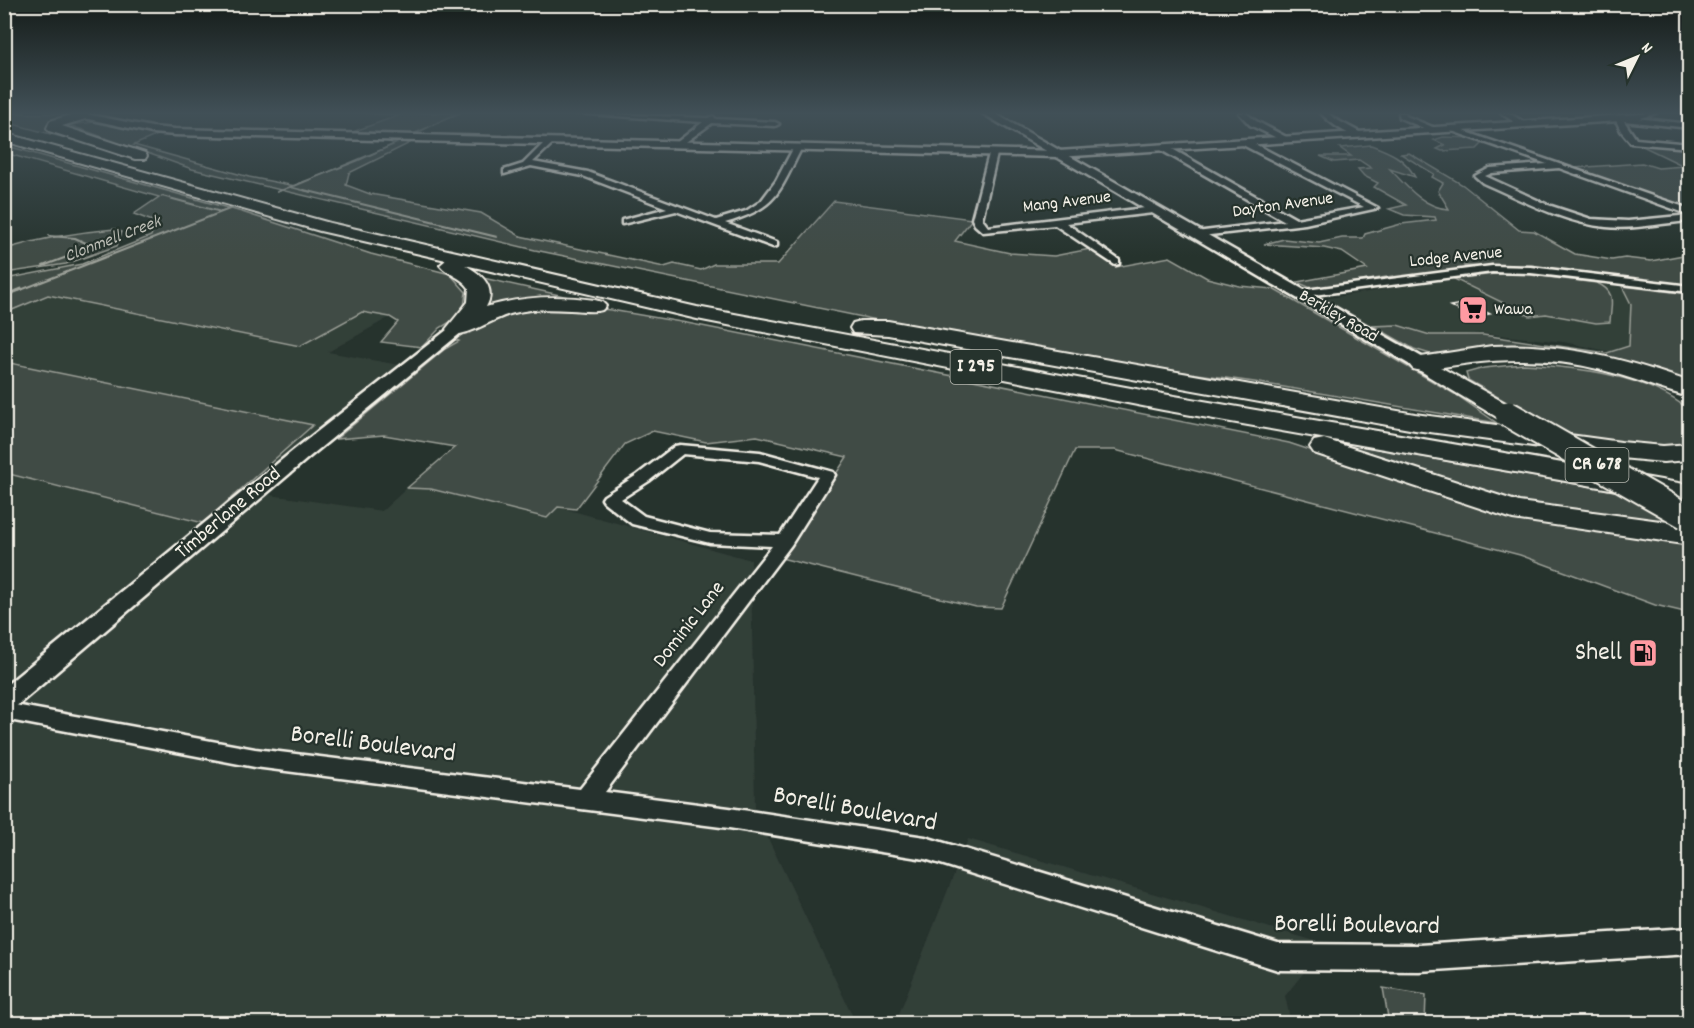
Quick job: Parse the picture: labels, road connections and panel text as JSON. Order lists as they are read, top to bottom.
{
  "streets": {
    "highway": ["I 295"],
    "main road": ["Berkley Road", "CR 678"],
    "street": [
      "Mang Avenue",
      "Dayton Avenue",
      "Lodge Avenue",
      "Timberlane Road",
      "Dominic Lane",
      "Borelli Boulevard"
    ]
  },
  "crossings": [
    ["Mang Avenue", "Berkley Road"],
    ["Dayton Avenue", "Berkley Road"],
    ["Lodge Avenue", "Berkley Road"],
    ["Berkley Road", "I 295"],
    ["Dominic Lane", "Borelli Boulevard"]
  ],
  "water": ["Clonmell Creek"],
  "places": {
    "supermarket": ["Wawa"],
    "fuel station": ["Shell"]
  },
  "north": "top right"
}
